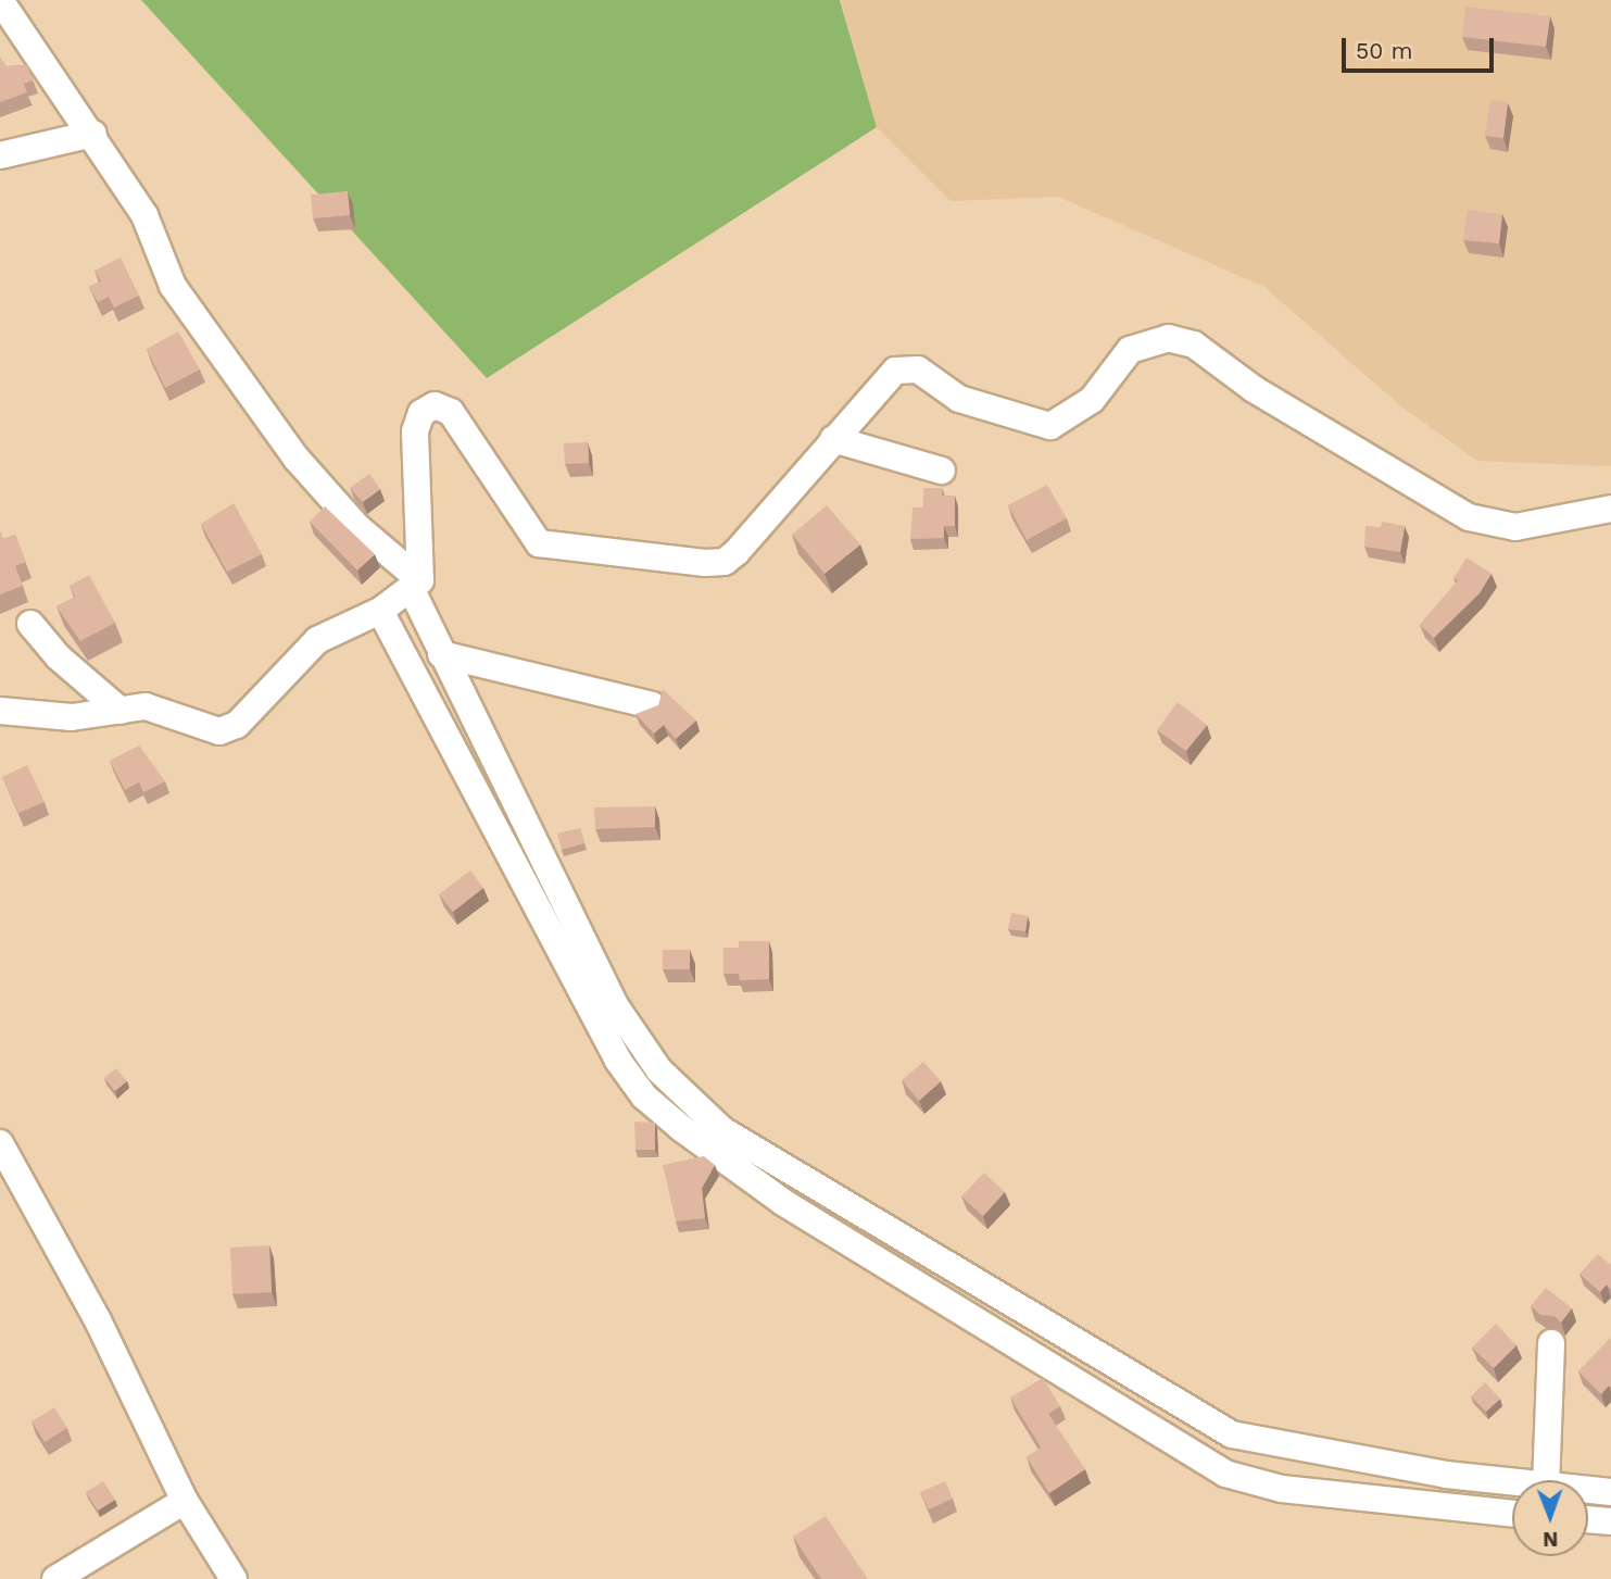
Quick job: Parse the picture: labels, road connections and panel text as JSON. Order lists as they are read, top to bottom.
{
  "scale_bar": "50 m",
  "north": "bottom"
}
